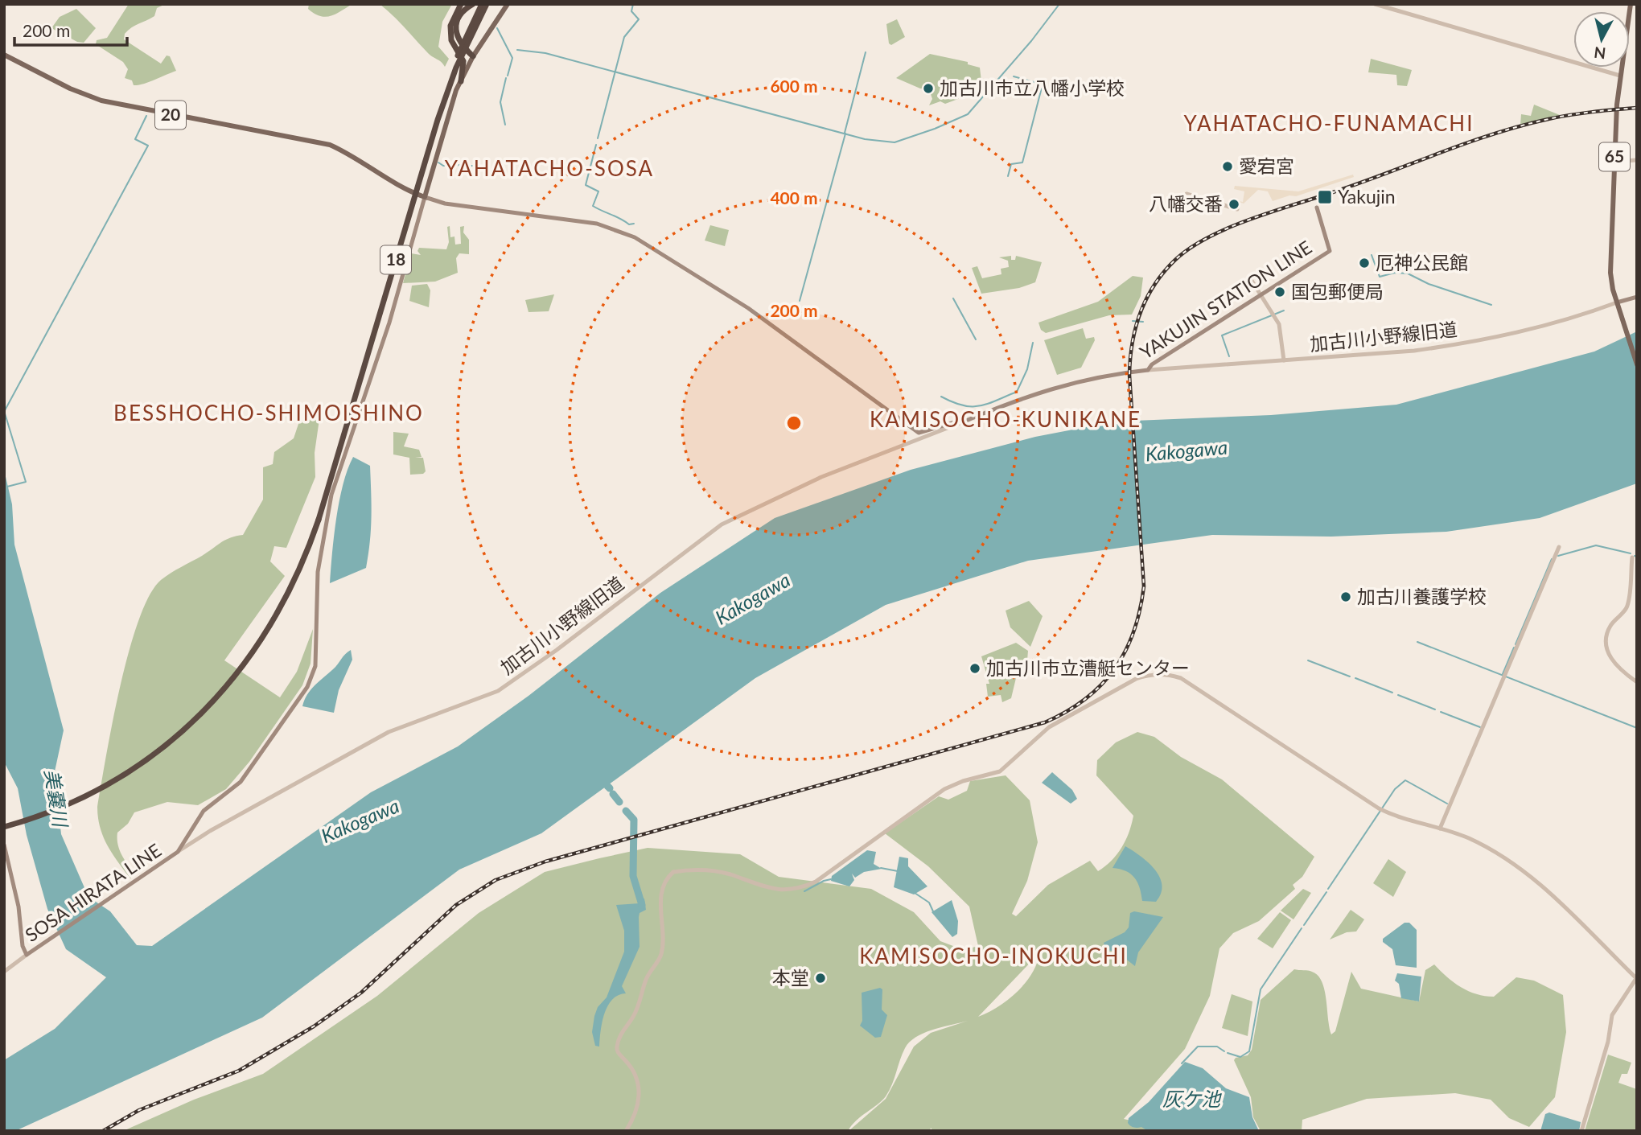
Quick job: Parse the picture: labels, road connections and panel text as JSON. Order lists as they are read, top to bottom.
{
  "streets": {
    "highway": ["18"],
    "main road": [
      "20",
      "65",
      "YAKUJIN STATION LINE",
      "SOSA HIRATA LINE"
    ],
    "street": ["加古川小野線旧道"]
  },
  "crossings": [
    ["20", "YAKUJIN STATION LINE"],
    ["20", "SOSA HIRATA LINE"],
    ["65", "加古川小野線旧道"],
    ["YAKUJIN STATION LINE", "加古川小野線旧道"],
    ["YAKUJIN STATION LINE", "SOSA HIRATA LINE"],
    ["加古川小野線旧道", "SOSA HIRATA LINE"]
  ],
  "districts": [
    "YAHATACHO-FUNAMACHI",
    "YAHATACHO-SOSA",
    "BESSHOCHO-SHIMOISHINO",
    "KAMISOCHO-KUNIKANE",
    "KAMISOCHO-INOKUCHI"
  ],
  "water": ["Kakogawa", "美嚢川", "灰ケ池"],
  "places": {
    "other": [
      "加古川市立八幡小学校",
      "愛宕宮",
      "八幡交番",
      "厄神公民館",
      "国包郵便局",
      "加古川養護学校",
      "加古川市立漕艇センター",
      "本堂"
    ],
    "transit": ["Yakujin"]
  },
  "scale_bar": "200 m",
  "north": "bottom",
  "rings": ["600 m", "400 m", "200 m"]
}
